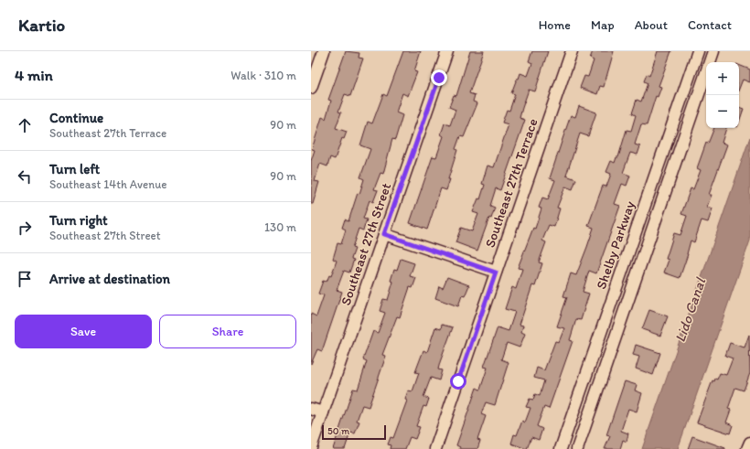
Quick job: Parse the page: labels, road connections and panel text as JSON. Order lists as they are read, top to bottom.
{
  "streets": {
    "street": ["Southeast 27th Terrace", "Southeast 27th Street", "Shelby Parkway"]
  },
  "water": ["Lido Canal"],
  "scale_bar": "50 m",
  "page": {
    "header": "Kartio",
    "nav": [
      "Home",
      "Map",
      "About",
      "Contact"
    ],
    "heading": ["4 min", "Walk · 310 m"],
    "map_buttons": ["+", "−"],
    "list": [
      ["Continue", "Southeast 27th Terrace", "90 m"],
      ["Turn left", "Southeast 14th Avenue", "90 m"],
      ["Turn right", "Southeast 27th Street", "130 m"],
      "Arrive at destination"
    ],
    "buttons": ["Save", "Share"],
    "scale": "50 m"
  }
}
